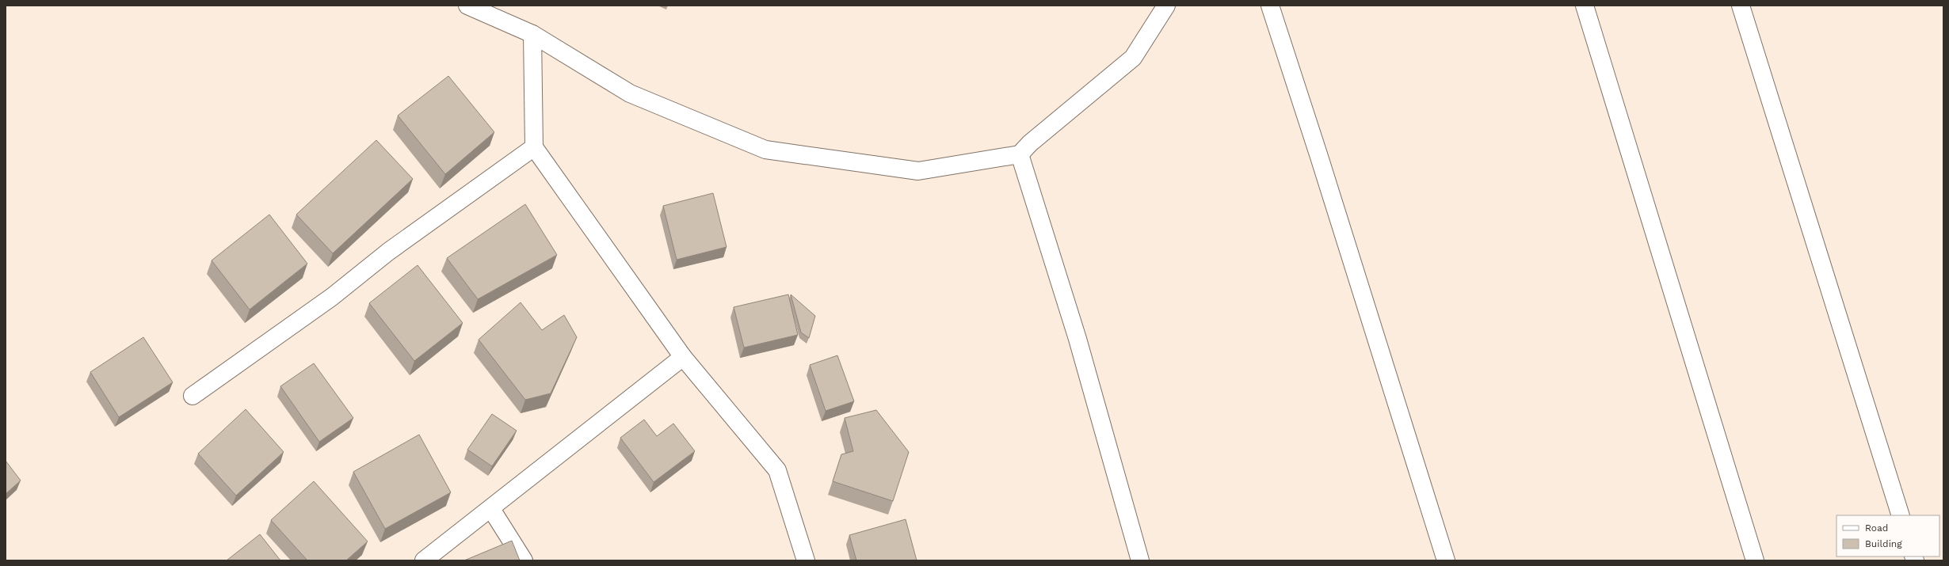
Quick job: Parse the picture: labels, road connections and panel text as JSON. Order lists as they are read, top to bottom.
{
  "legend": ["Road", "Building"]
}
